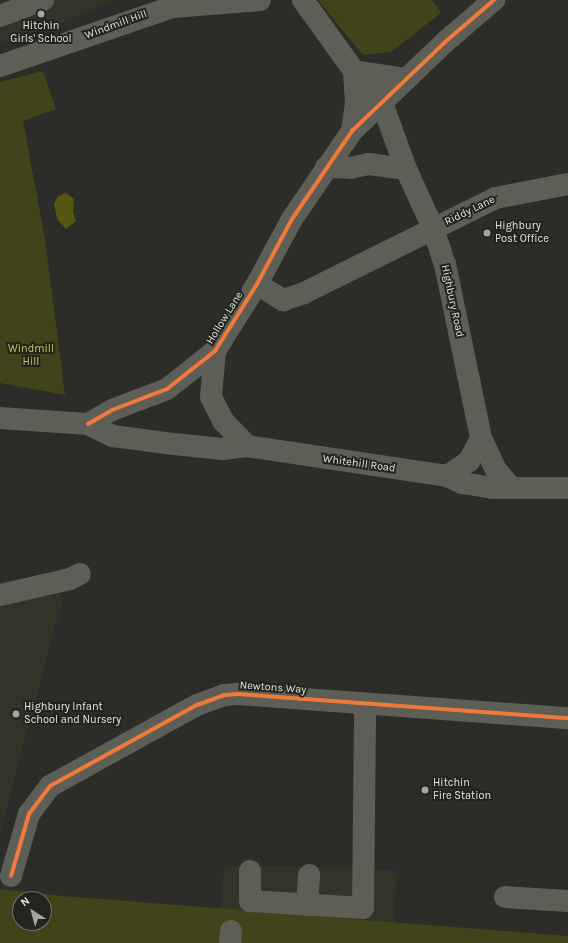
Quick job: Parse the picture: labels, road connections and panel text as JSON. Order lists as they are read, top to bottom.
{
  "streets": {
    "street": [
      "Windmill Hill",
      "Riddy Lane",
      "Highbury Road",
      "Hollow Lane",
      "Whitehill Road",
      "Newtons Way"
    ]
  },
  "crossings": [
    ["Riddy Lane", "Highbury Road"],
    ["Riddy Lane", "Hollow Lane"],
    ["Highbury Road", "Hollow Lane"],
    ["Highbury Road", "Whitehill Road"],
    ["Hollow Lane", "Whitehill Road"]
  ],
  "parks": ["Windmill Hill"],
  "places": [
    "Hitchin Girls' School",
    "Highbury Post Office",
    "Highbury Infant School and Nursery",
    "Hitchin Fire Station"
  ],
  "north": "top left"
}
